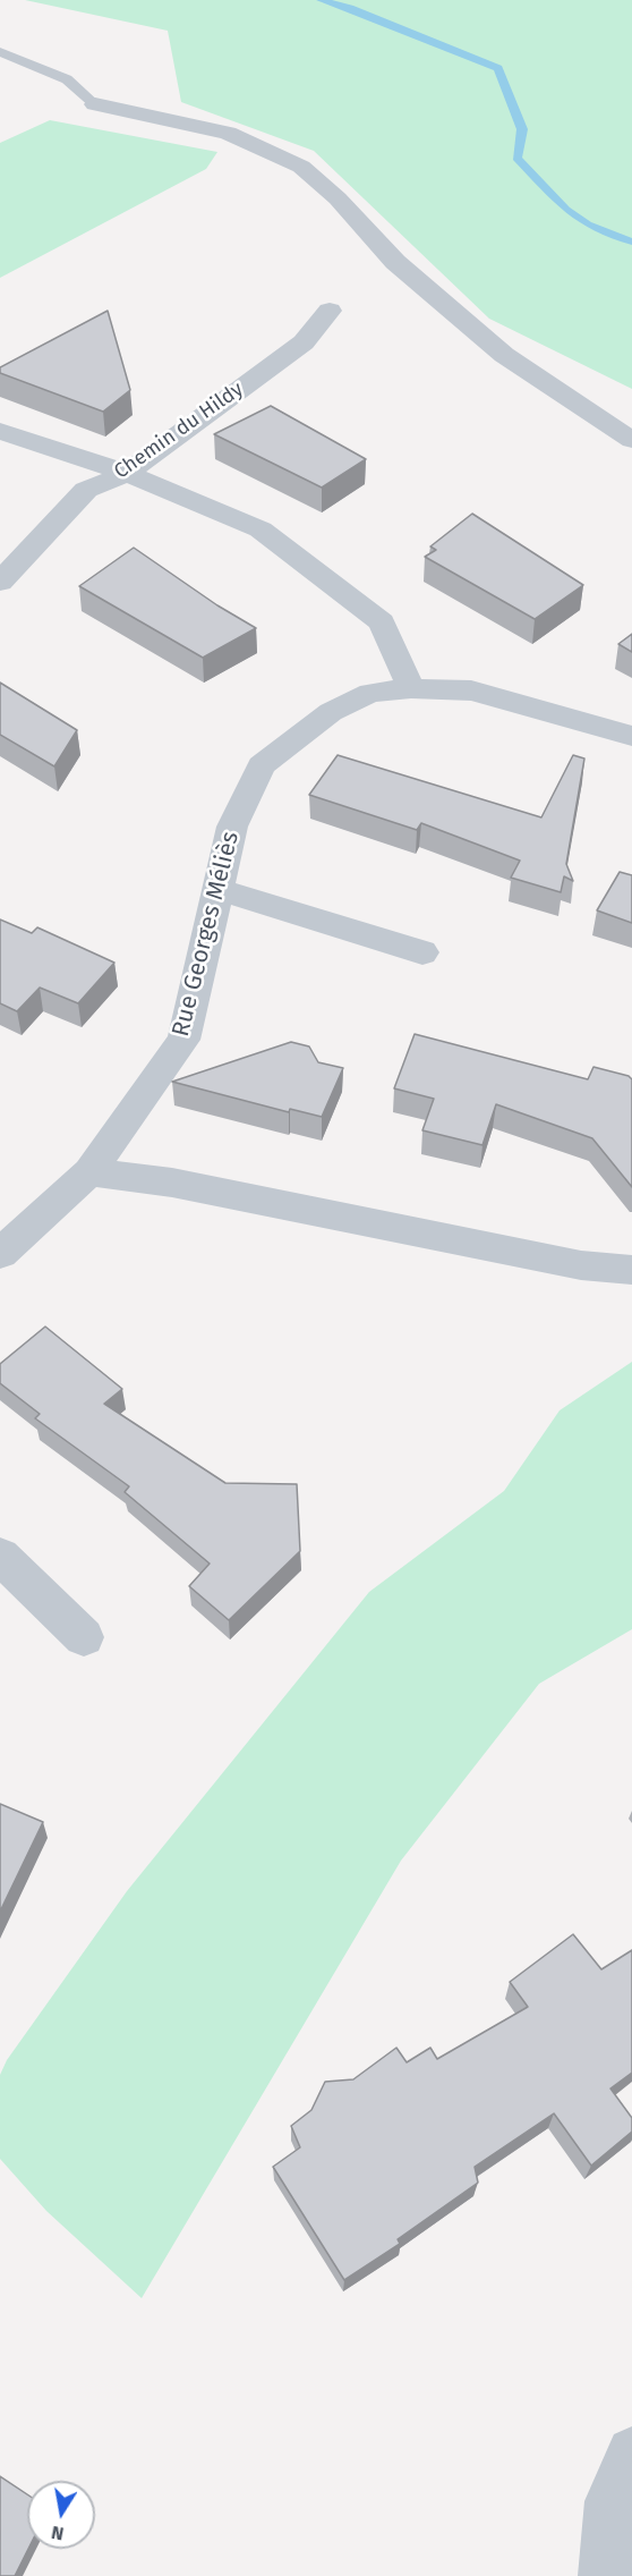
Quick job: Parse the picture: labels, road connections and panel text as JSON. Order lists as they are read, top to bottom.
{
  "streets": {
    "street": ["Chemin du Hildy", "Rue Georges Méliès"]
  },
  "north": "bottom"
}
